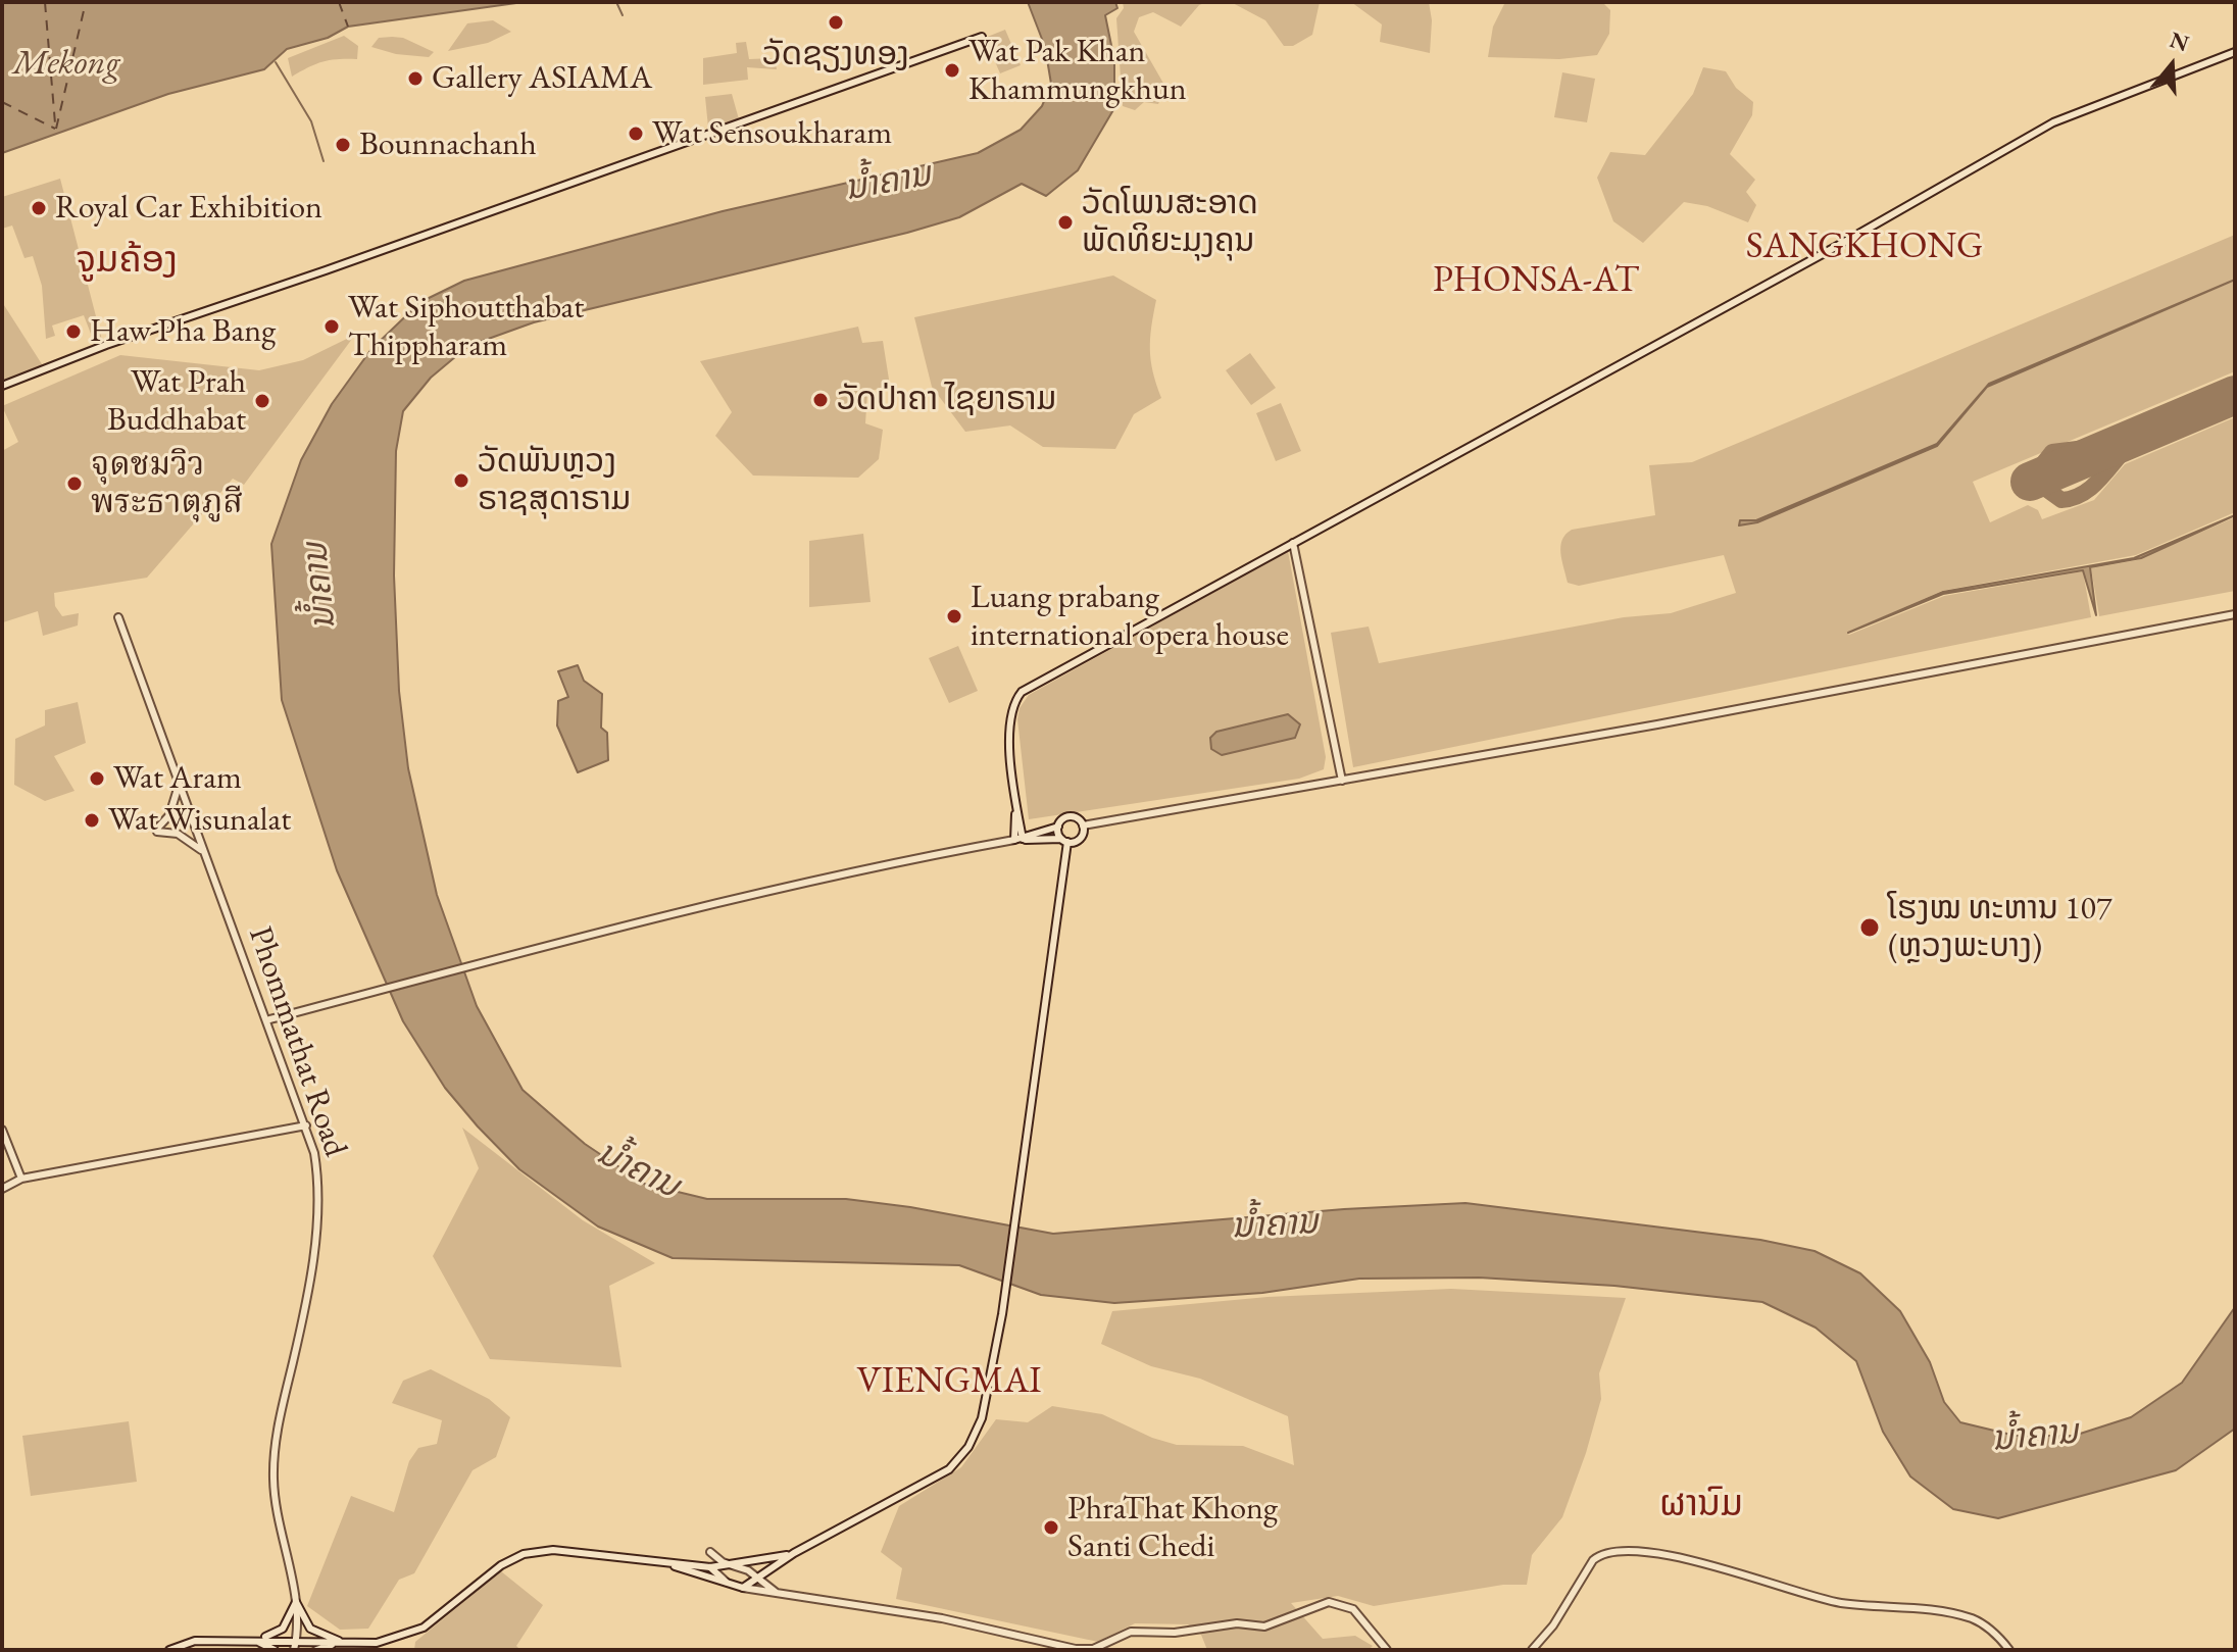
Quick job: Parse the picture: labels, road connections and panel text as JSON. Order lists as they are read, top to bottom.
{
  "streets": {
    "street": ["Phommathat Road"]
  },
  "districts": [
    "SANGKHONG",
    "ຈູມຄ້ອງ",
    "PHONSA-AT",
    "VIENGMAI",
    "ຜານົມ"
  ],
  "water": ["Mekong", "ນ້ຳຄານ"],
  "places": [
    "ວັດຊຽງທອງ",
    "Wat Pak Khan Khammungkhun",
    "Gallery ASIAMA",
    "Wat Sensoukharam",
    "Bounnachanh",
    "Royal Car Exhibition",
    "ວັດໂພນສະອາດ ພັດທິຍະມຸງຄຸນ",
    "Wat Siphoutthabat Thippharam",
    "Haw Pha Bang",
    "ວັດປ່າຄາ ໄຊຍາຣາມ",
    "Wat Prah Buddhabat",
    "ວັດພັນຫຼວງ ຣາຊສຸດາຣາມ",
    "จุดชมวิว พระธาตุภูสี",
    "Luang prabang international opera house",
    "Wat Aram",
    "Wat Wisunalat",
    "ໂຮງໝ ທະຫານ 107 (ຫຼວງພະບາງ)",
    "PhraThat Khong Santi Chedi"
  ],
  "north": "top"
}
